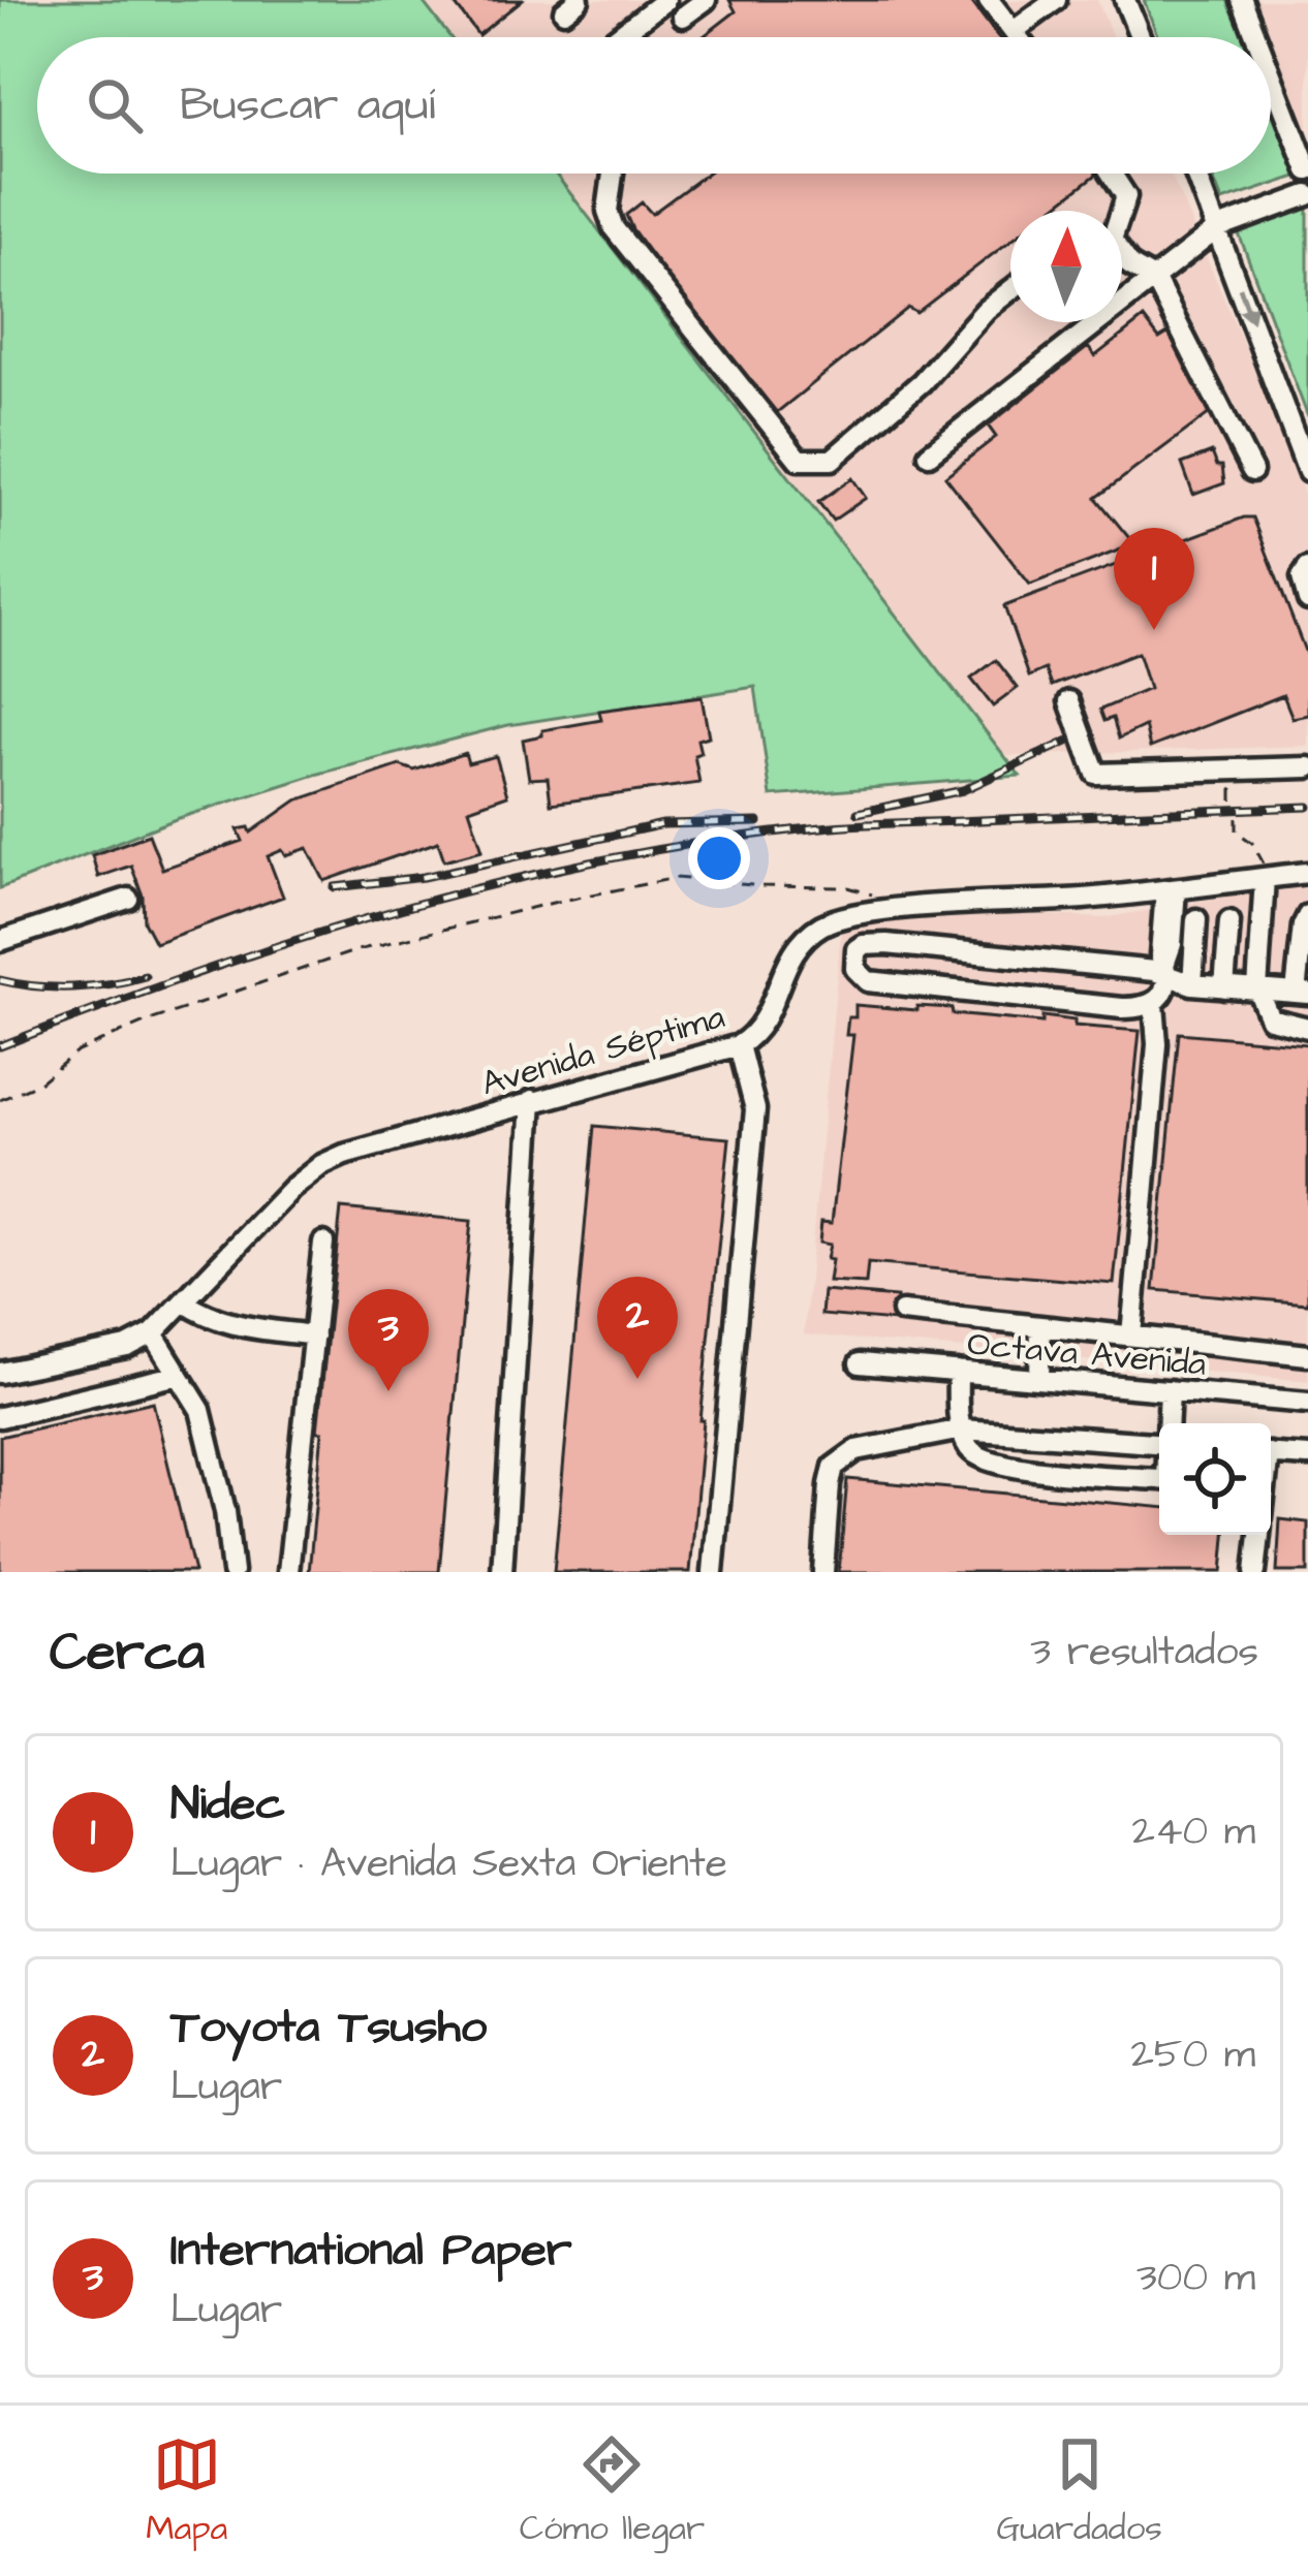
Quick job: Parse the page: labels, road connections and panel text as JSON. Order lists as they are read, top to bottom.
{
  "streets": {
    "street": ["Avenida Séptima", "Octava Avenida"]
  },
  "north": "top",
  "page": {
    "search": "Buscar aquí",
    "pins": ["1", "2", "3"],
    "heading": ["Cerca", "3 resultados"],
    "list": [
      {
        "mark": "1",
        "name": "Nidec",
        "note": "Lugar · Avenida Sexta Oriente",
        "value": "240 m"
      },
      {
        "mark": "2",
        "name": "Toyota Tsusho",
        "note": "Lugar",
        "value": "250 m"
      },
      {
        "mark": "3",
        "name": "International Paper",
        "note": "Lugar",
        "value": "300 m"
      }
    ],
    "nav": ["Mapa", "Cómo llegar", "Guardados"]
  }
}
